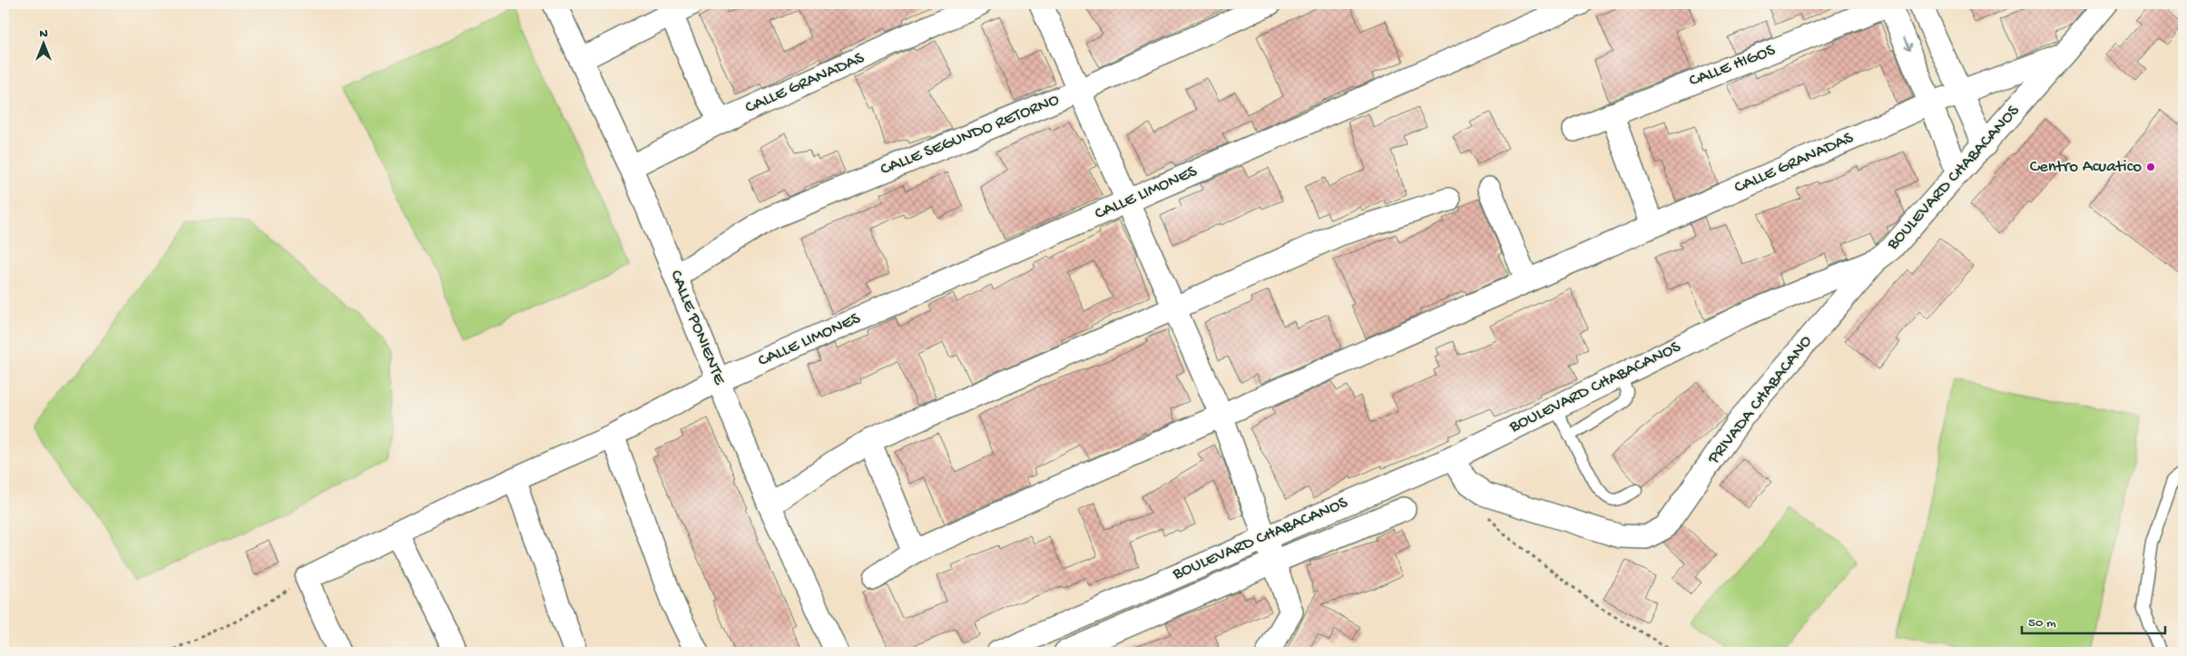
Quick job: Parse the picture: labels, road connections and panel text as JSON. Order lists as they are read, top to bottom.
{
  "streets": {
    "street": [
      "CALLE HIGOS",
      "CALLE GRANADAS",
      "CALLE SEGUNDO RETORNO",
      "BOULEVARD CHABACANOS",
      "CALLE LIMONES",
      "CALLE PONIENTE",
      "PRIVADA CHABACANO"
    ]
  },
  "crossings": [
    ["CALLE GRANADAS", "BOULEVARD CHABACANOS"],
    ["CALLE GRANADAS", "CALLE PONIENTE"],
    ["CALLE SEGUNDO RETORNO", "CALLE PONIENTE"],
    ["BOULEVARD CHABACANOS", "PRIVADA CHABACANO"],
    ["CALLE LIMONES", "CALLE PONIENTE"]
  ],
  "places": ["Centro Acuatico"],
  "scale_bar": "50 m",
  "north": "top"
}
